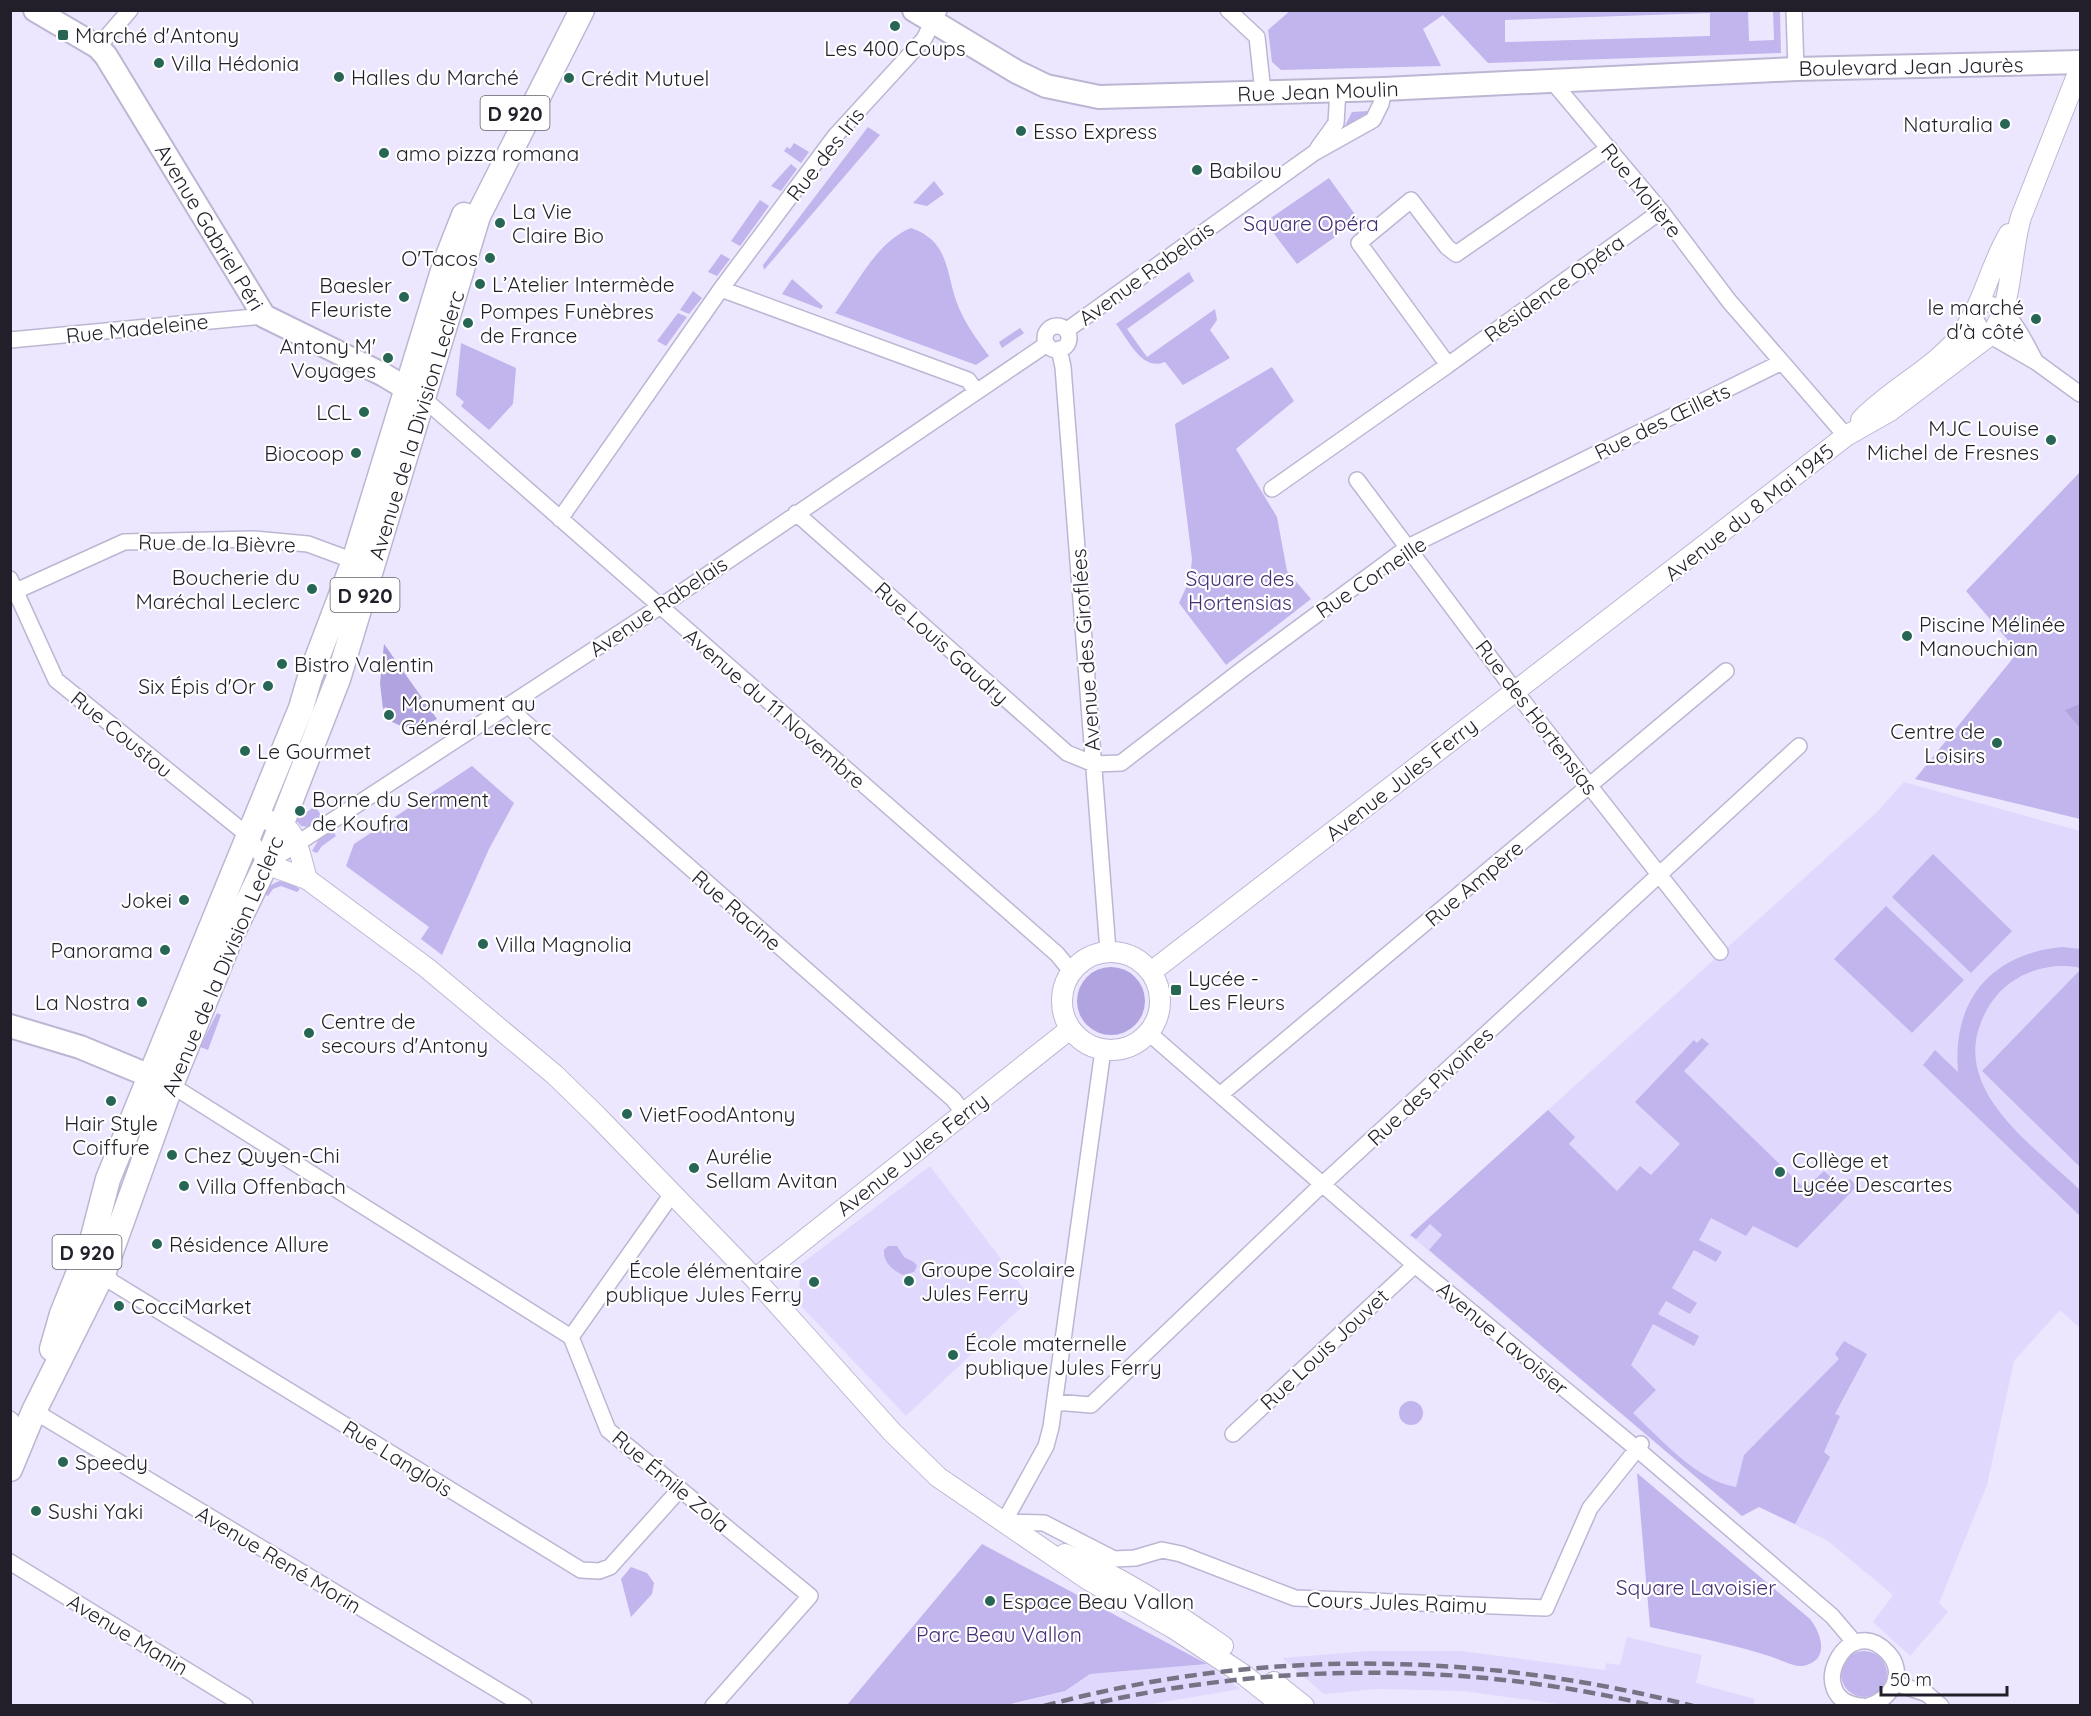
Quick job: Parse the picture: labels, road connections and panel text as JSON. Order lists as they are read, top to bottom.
{
  "streets": {
    "main road": [
      "Boulevard Jean Jaurès",
      "Rue Jean Moulin",
      "D 920",
      "Avenue Gabriel Péri",
      "Avenue de la Division Leclerc"
    ],
    "street": [
      "Rue des Iris",
      "Rue Molière",
      "Avenue Rabelais",
      "Résidence Opéra",
      "Rue Madeleine",
      "Rue des Œillets",
      "Avenue du 8 Mai 1945",
      "Rue de la Bièvre",
      "Rue Corneille",
      "Rue Louis Gaudry",
      "Avenue des Giroflées",
      "Avenue du 11 Novembre",
      "Rue des Hortensias",
      "Rue Coustou",
      "Avenue Jules Ferry",
      "Rue Ampère",
      "Rue Racine",
      "Rue des Pivoines",
      "Avenue Lavoisier",
      "Rue Louis Jouvet",
      "Rue Langlois",
      "Rue Émile Zola",
      "Avenue René Morin",
      "Cours Jules Raimu",
      "Avenue Manin"
    ]
  },
  "crossings": [
    ["Boulevard Jean Jaurès", "Rue Jean Moulin"],
    ["Rue Jean Moulin", "Rue des Iris"],
    ["Rue Jean Moulin", "Rue Molière"],
    ["Rue Jean Moulin", "Avenue Rabelais"],
    ["Rue des Iris", "Avenue du 11 Novembre"],
    ["Rue Molière", "Résidence Opéra"],
    ["Rue Molière", "Rue des Œillets"],
    ["Rue Molière", "Avenue du 8 Mai 1945"],
    ["Avenue Gabriel Péri", "Rue Madeleine"],
    ["Avenue Gabriel Péri", "Avenue de la Division Leclerc"],
    ["Avenue Gabriel Péri", "Avenue du 11 Novembre"],
    ["Avenue Rabelais", "Avenue de la Division Leclerc"],
    ["Avenue Rabelais", "Rue Louis Gaudry"],
    ["Avenue Rabelais", "Avenue des Giroflées"],
    ["Avenue Rabelais", "Avenue du 11 Novembre"],
    ["Avenue Rabelais", "Rue Coustou"],
    ["Avenue Rabelais", "Rue Racine"],
    ["Rue des Œillets", "Rue Corneille"],
    ["Avenue de la Division Leclerc", "Rue de la Bièvre"],
    ["Avenue de la Division Leclerc", "Avenue du 11 Novembre"],
    ["Avenue de la Division Leclerc", "Rue Coustou"],
    ["Avenue de la Division Leclerc", "Rue Langlois"],
    ["Avenue de la Division Leclerc", "Avenue René Morin"],
    ["Avenue du 8 Mai 1945", "Avenue Jules Ferry"],
    ["Rue de la Bièvre", "Rue Coustou"],
    ["Rue Corneille", "Rue Louis Gaudry"],
    ["Rue Corneille", "Avenue des Giroflées"],
    ["Rue Corneille", "Rue des Hortensias"],
    ["Rue Louis Gaudry", "Avenue des Giroflées"],
    ["Avenue des Giroflées", "Avenue du 11 Novembre"],
    ["Avenue des Giroflées", "Avenue Jules Ferry"],
    ["Avenue des Giroflées", "Avenue Lavoisier"],
    ["Avenue du 11 Novembre", "Avenue Jules Ferry"],
    ["Avenue du 11 Novembre", "Avenue Lavoisier"],
    ["Rue des Hortensias", "Avenue Jules Ferry"],
    ["Rue des Hortensias", "Rue Ampère"],
    ["Rue des Hortensias", "Rue des Pivoines"],
    ["Avenue Jules Ferry", "Rue Racine"],
    ["Avenue Jules Ferry", "Avenue Lavoisier"],
    ["Rue Ampère", "Avenue Lavoisier"],
    ["Rue des Pivoines", "Avenue Lavoisier"],
    ["Avenue Lavoisier", "Rue Louis Jouvet"],
    ["Avenue Lavoisier", "Cours Jules Raimu"],
    ["Rue Langlois", "Rue Émile Zola"]
  ],
  "parks": [
    "Square Opéra",
    "Square des Hortensias",
    "Square Lavoisier",
    "Parc Beau Vallon"
  ],
  "places": {
    "other": [
      "Les 400 Coups",
      "Villa Hédonia",
      "Halles du Marché",
      "Crédit Mutuel",
      "Naturalia",
      "Esso Express",
      "amo pizza romana",
      "Babilou",
      "La Vie Claire Bio",
      "O'Tacos",
      "L’Atelier Intermède",
      "Baesler Fleuriste",
      "le marché d'à côté",
      "Pompes Funèbres de France",
      "Antony M' Voyages",
      "LCL",
      "MJC Louise Michel de Fresnes",
      "Biocoop",
      "Boucherie du Maréchal Leclerc",
      "Piscine Mélinée Manouchian",
      "Bistro Valentin",
      "Six Épis d'Or",
      "Monument au Général Leclerc",
      "Centre de Loisirs",
      "Le Gourmet",
      "Borne du Serment de Koufra",
      "Jokei",
      "Villa Magnolia",
      "Panorama",
      "La Nostra",
      "Centre de secours d'Antony",
      "Hair Style Coiffure",
      "VietFoodAntony",
      "Chez Quyen-Chi",
      "Aurélie Sellam Avitan",
      "Collège et Lycée Descartes",
      "Villa Offenbach",
      "Résidence Allure",
      "Groupe Scolaire Jules Ferry",
      "École élémentaire publique Jules Ferry",
      "CocciMarket",
      "École maternelle publique Jules Ferry",
      "Speedy",
      "Sushi Yaki",
      "Espace Beau Vallon"
    ],
    "transit": ["Marché d'Antony", "Lycée - Les Fleurs"]
  },
  "scale_bar": "50 m"
}
